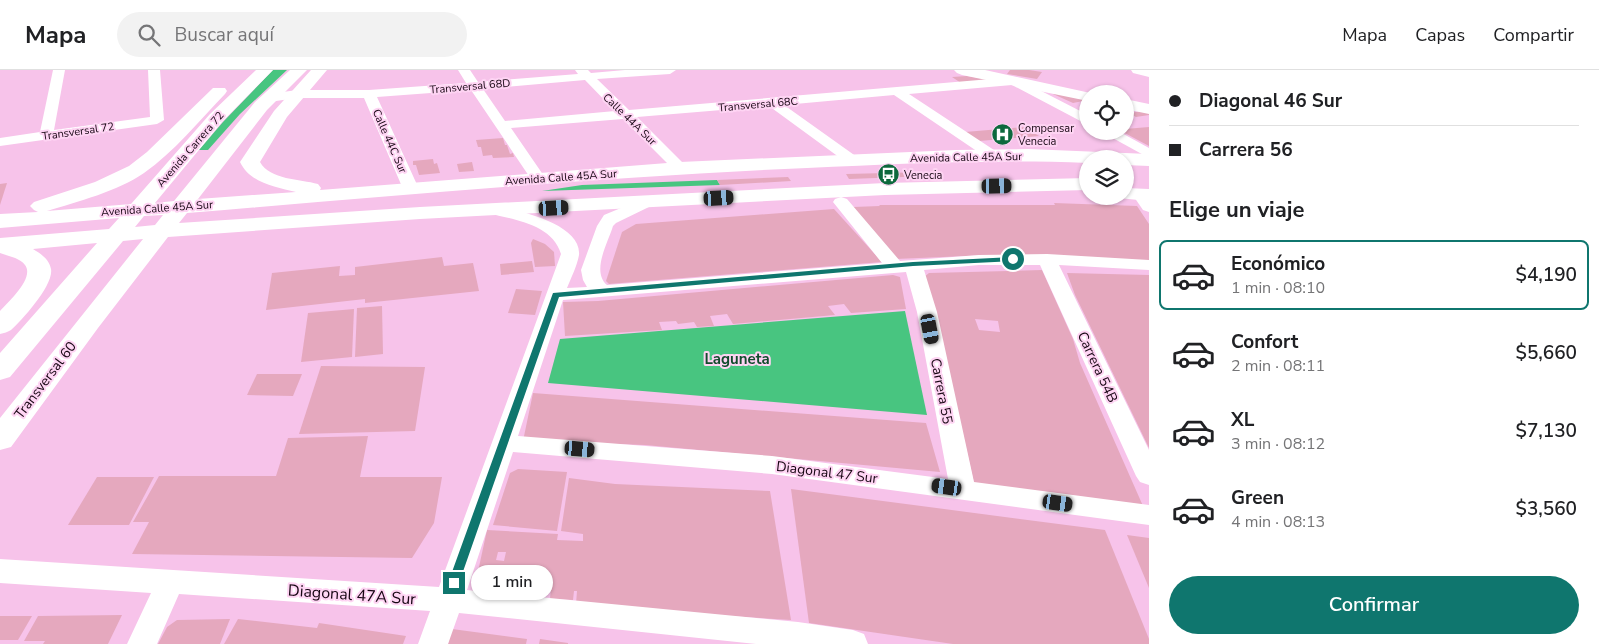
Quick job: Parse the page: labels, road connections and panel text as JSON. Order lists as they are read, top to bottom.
{
  "streets": {
    "main road": ["Avenida Carrera 72", "Avenida Calle 45A Sur", "Transversal 60"],
    "street": [
      "Transversal 68D",
      "Transversal 68C",
      "Calle 44A Sur",
      "Transversal 72",
      "Calle 44C Sur",
      "Carrera 54B",
      "Carrera 55",
      "Diagonal 47 Sur",
      "Diagonal 47A Sur"
    ]
  },
  "crossings": [
    ["Transversal 68D", "Calle 44A Sur"],
    ["Transversal 68D", "Calle 44C Sur"],
    ["Transversal 68D", "Avenida Carrera 72"],
    ["Transversal 68C", "Calle 44A Sur"],
    ["Calle 44A Sur", "Avenida Calle 45A Sur"],
    ["Calle 44C Sur", "Avenida Calle 45A Sur"],
    ["Avenida Carrera 72", "Transversal 60"],
    ["Carrera 55", "Diagonal 47 Sur"]
  ],
  "districts": ["Laguneta"],
  "places": {
    "hospital": ["Compensar Venecia"],
    "bus stop": ["Venecia"]
  },
  "page": {
    "header": "Mapa",
    "search": "Buscar aquí",
    "nav": ["Mapa", "Capas", "Compartir"],
    "banner": ["Diagonal 46 Sur", "Carrera 56"],
    "heading": "Elige un viaje",
    "list": [
      {
        "name": "Económico",
        "note": "1 min · 08:10",
        "value": "$4,190"
      },
      {
        "name": "Confort",
        "note": "2 min · 08:11",
        "value": "$5,660"
      },
      {
        "name": "XL",
        "note": "3 min · 08:12",
        "value": "$7,130"
      },
      {
        "name": "Green",
        "note": "4 min · 08:13",
        "value": "$3,560"
      }
    ],
    "bubble": "1 min",
    "buttons": "Confirmar"
  }
}
